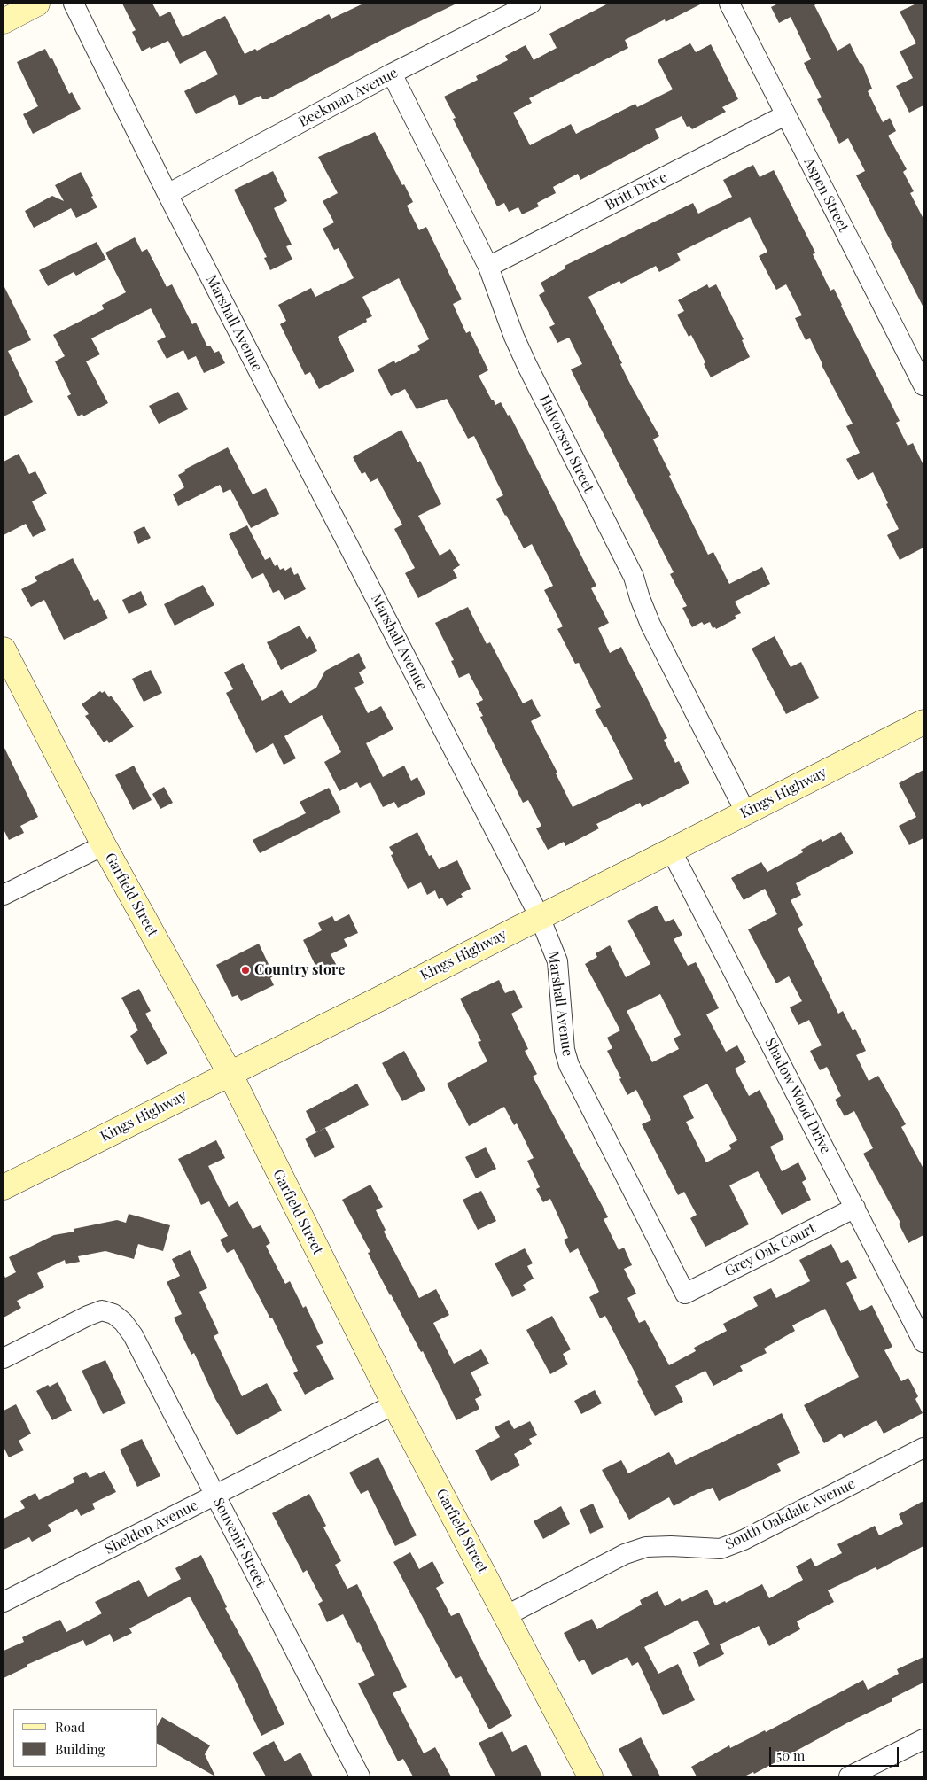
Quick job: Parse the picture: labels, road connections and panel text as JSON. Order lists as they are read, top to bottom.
{
  "streets": {
    "main road": ["Kings Highway", "Garfield Street"],
    "street": [
      "Beekman Avenue",
      "Britt Drive",
      "Aspen Street",
      "Marshall Avenue",
      "Halvorsen Street",
      "Shadow Wood Drive",
      "Grey Oak Court",
      "South Oakdale Avenue",
      "Sheldon Avenue",
      "Souvenir Street"
    ]
  },
  "crossings": [
    ["Beekman Avenue", "Marshall Avenue"],
    ["Beekman Avenue", "Halvorsen Street"],
    ["Britt Drive", "Aspen Street"],
    ["Britt Drive", "Halvorsen Street"],
    ["Marshall Avenue", "Kings Highway"],
    ["Marshall Avenue", "Grey Oak Court"],
    ["Halvorsen Street", "Kings Highway"],
    ["Kings Highway", "Garfield Street"],
    ["Kings Highway", "Shadow Wood Drive"],
    ["Garfield Street", "South Oakdale Avenue"],
    ["Garfield Street", "Sheldon Avenue"],
    ["Shadow Wood Drive", "Grey Oak Court"],
    ["Sheldon Avenue", "Souvenir Street"]
  ],
  "places": ["Country store"],
  "legend": ["Road", "Building"],
  "scale_bar": "50 m"
}
